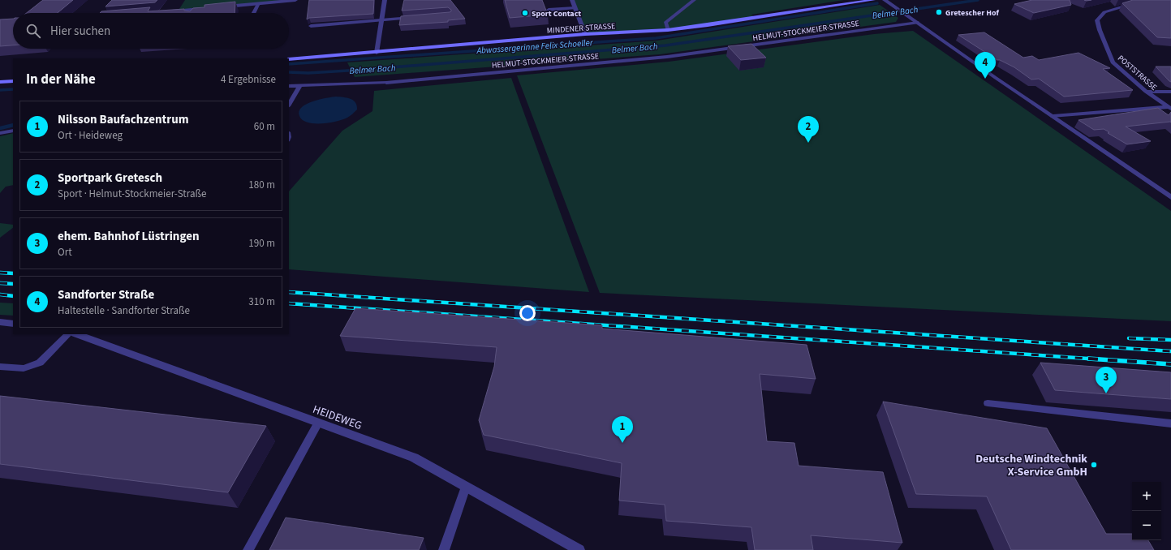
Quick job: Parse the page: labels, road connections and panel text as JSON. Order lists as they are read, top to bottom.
{
  "streets": {
    "main road": ["MINDENER STRASSE"],
    "street": ["HELMUT-STOCKMEIER-STRASSE", "POSTSTRASSE", "HEIDEWEG"]
  },
  "water": ["Belmer Bach", "Abwassergerinne Felix Schoeller"],
  "places": ["Gretescher Hof", "Sport Contact", "Deutsche Windtechnik X-Service GmbH"],
  "page": {
    "search": "Hier suchen",
    "pins": [
      "4",
      "2",
      "3",
      "1"
    ],
    "heading": ["In der Nähe", "4 Ergebnisse"],
    "list": [
      {
        "mark": "1",
        "name": "Nilsson Baufachzentrum",
        "note": "Ort · Heideweg",
        "value": "60 m"
      },
      {
        "mark": "2",
        "name": "Sportpark Gretesch",
        "note": "Sport · Helmut-Stockmeier-Straße",
        "value": "180 m"
      },
      {
        "mark": "3",
        "name": "ehem. Bahnhof Lüstringen",
        "note": "Ort",
        "value": "190 m"
      },
      {
        "mark": "4",
        "name": "Sandforter Straße",
        "note": "Haltestelle · Sandforter Straße",
        "value": "310 m"
      }
    ],
    "map_buttons": ["+", "−"]
  }
}
